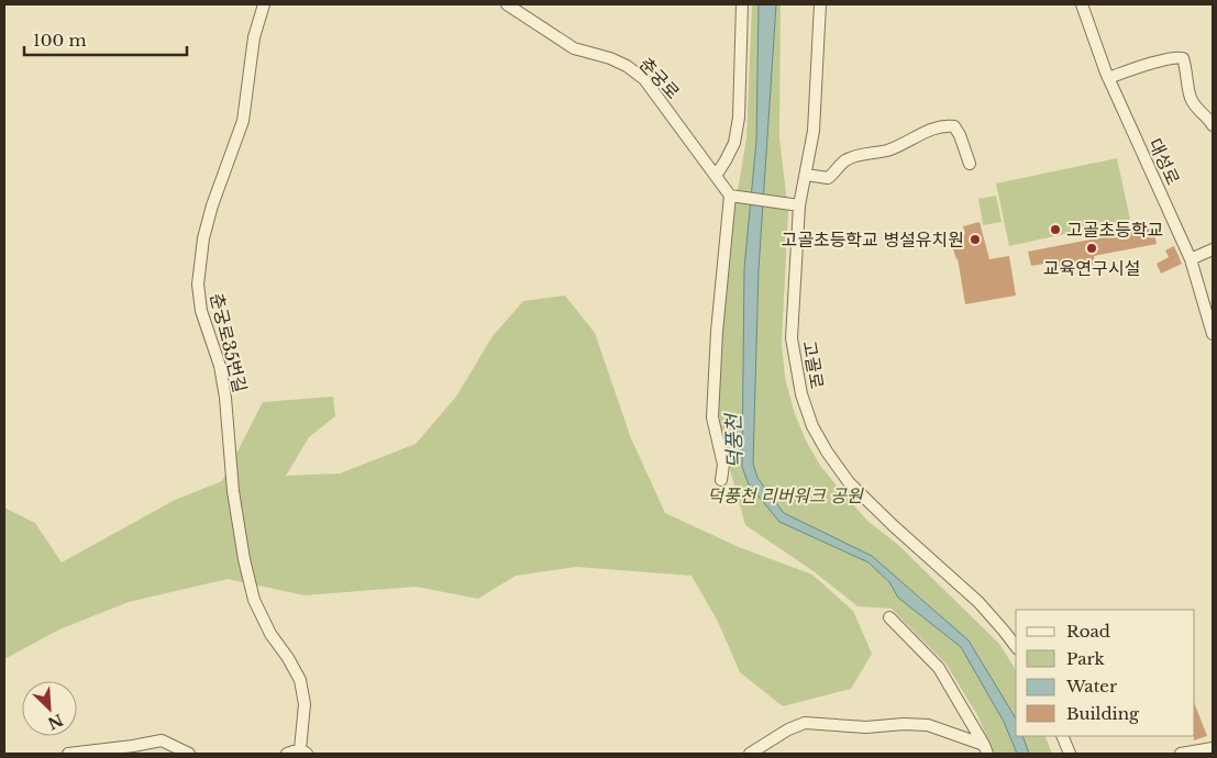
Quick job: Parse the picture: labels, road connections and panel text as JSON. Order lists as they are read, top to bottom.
{
  "streets": {
    "street": [
      "춘궁로",
      "대성로",
      "춘궁로35번길",
      "고골로"
    ]
  },
  "water": ["덕풍천"],
  "parks": ["덕풍천 리버워크 공원"],
  "places": ["고골초등학교", "고골초등학교 병설유치원", "교육연구시설"],
  "legend": [
    "Road",
    "Park",
    "Water",
    "Building"
  ],
  "scale_bar": "100 m",
  "north": "bottom right"
}
